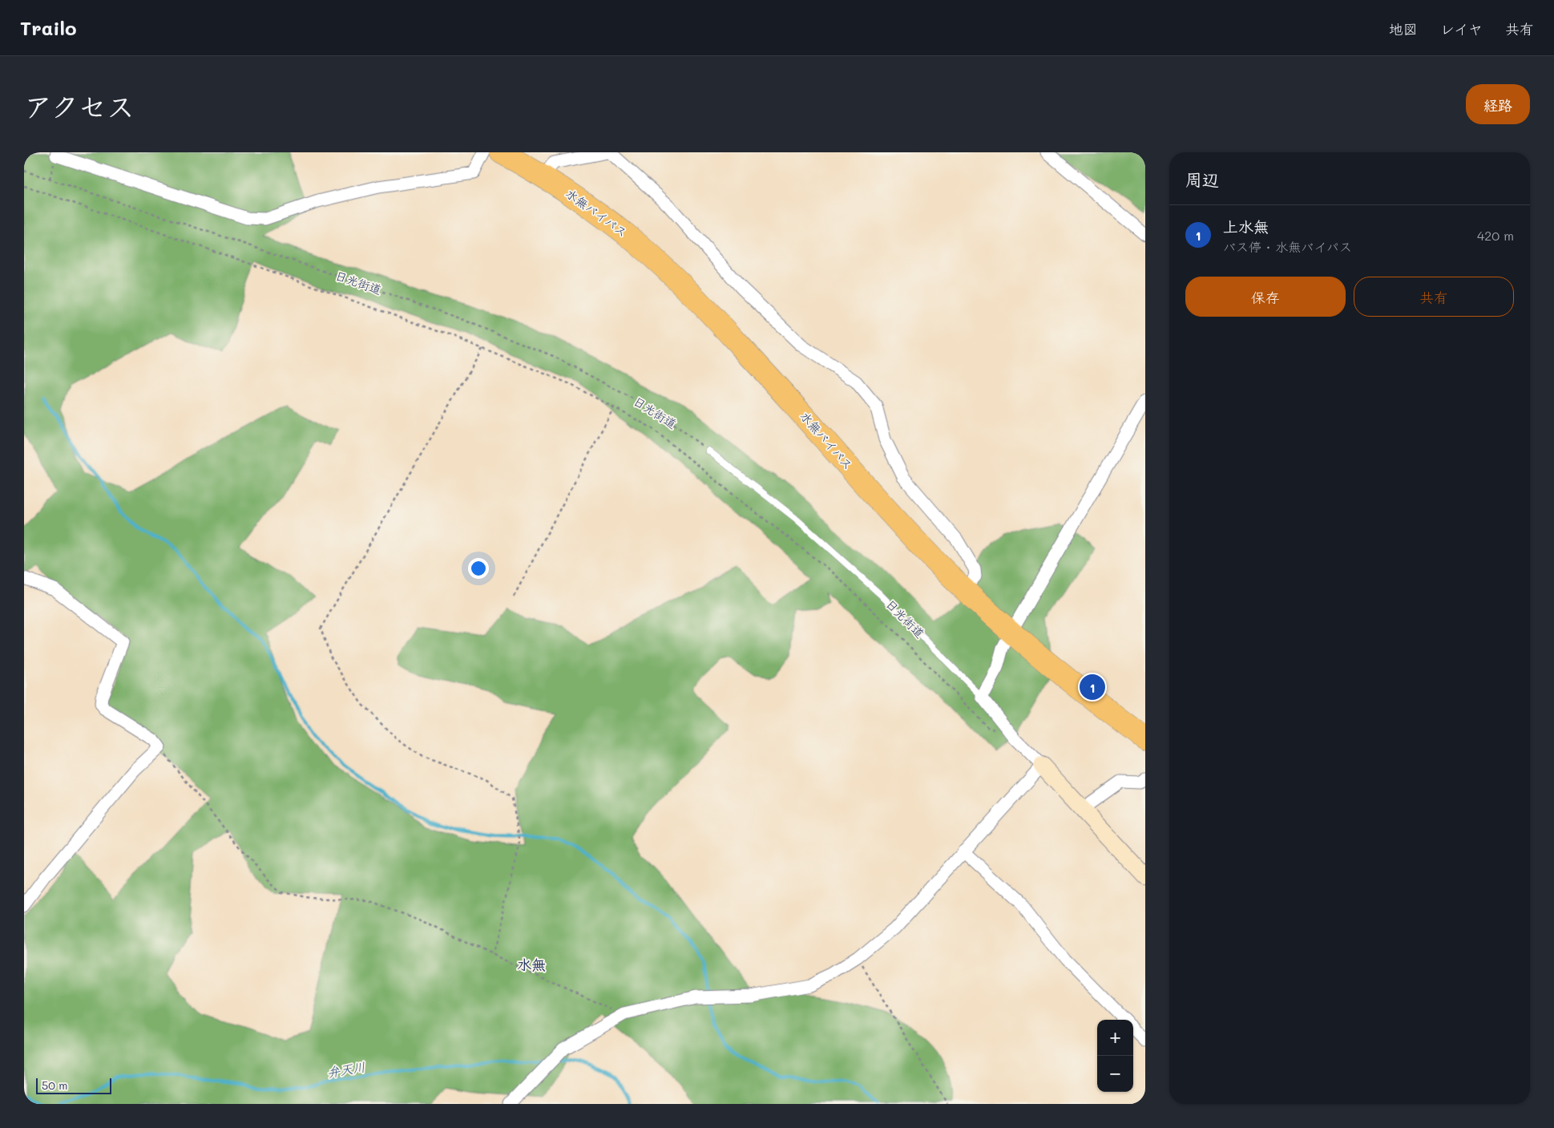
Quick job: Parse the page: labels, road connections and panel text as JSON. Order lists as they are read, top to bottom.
{
  "streets": {
    "highway": ["水無バイパス"],
    "street": ["日光街道"]
  },
  "districts": ["水無"],
  "water": ["弁天川"],
  "scale_bar": "50 m",
  "page": {
    "header": "Trailo",
    "nav": ["地図", "レイヤ", "共有"],
    "title": "アクセス",
    "buttons": [
      "経路",
      ["保存", "共有"]
    ],
    "heading": "周辺",
    "list": [
      {
        "mark": "1",
        "name": "上水無",
        "note": "バス停 · 水無バイパス",
        "value": "420 m"
      }
    ],
    "pins": "1",
    "map_buttons": ["+", "−"],
    "scale": "50 m"
  }
}
